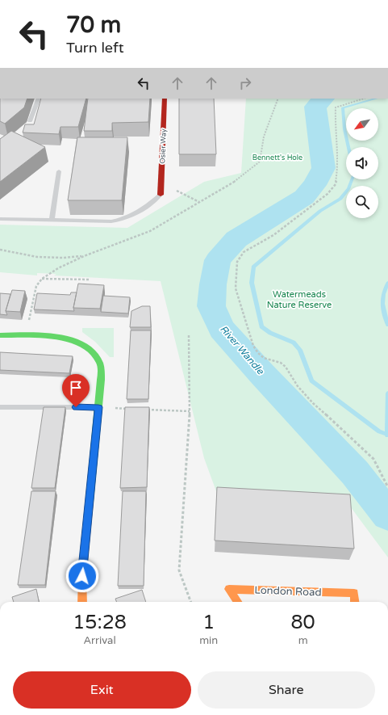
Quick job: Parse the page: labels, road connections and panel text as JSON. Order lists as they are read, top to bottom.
{
  "streets": {
    "street": ["Osier Way", "London Road"]
  },
  "water": ["River Wandle"],
  "parks": ["Bennett's Hole", "Watermeads Nature Reserve"],
  "north": "bottom left",
  "page": {
    "turn": ["70 m", "Turn left"],
    "eta": [
      "15:28",
      "Arrival",
      "1",
      "min",
      "80",
      "m"
    ],
    "buttons": ["Exit", "Share"]
  }
}
